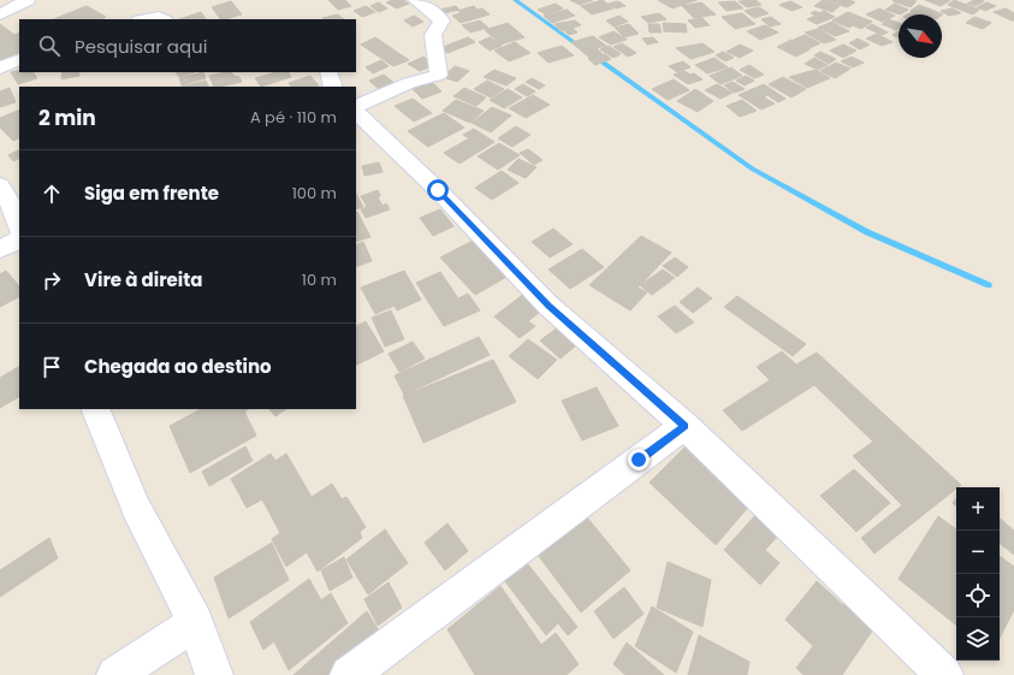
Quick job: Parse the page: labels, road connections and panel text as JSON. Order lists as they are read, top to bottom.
{
  "north": "bottom right",
  "page": {
    "search": "Pesquisar aqui",
    "heading": ["2 min", "A pé · 110 m"],
    "list": [
      ["Siga em frente", "100 m"],
      ["Vire à direita", "10 m"],
      "Chegada ao destino"
    ],
    "map_buttons": ["+", "−"]
  }
}
